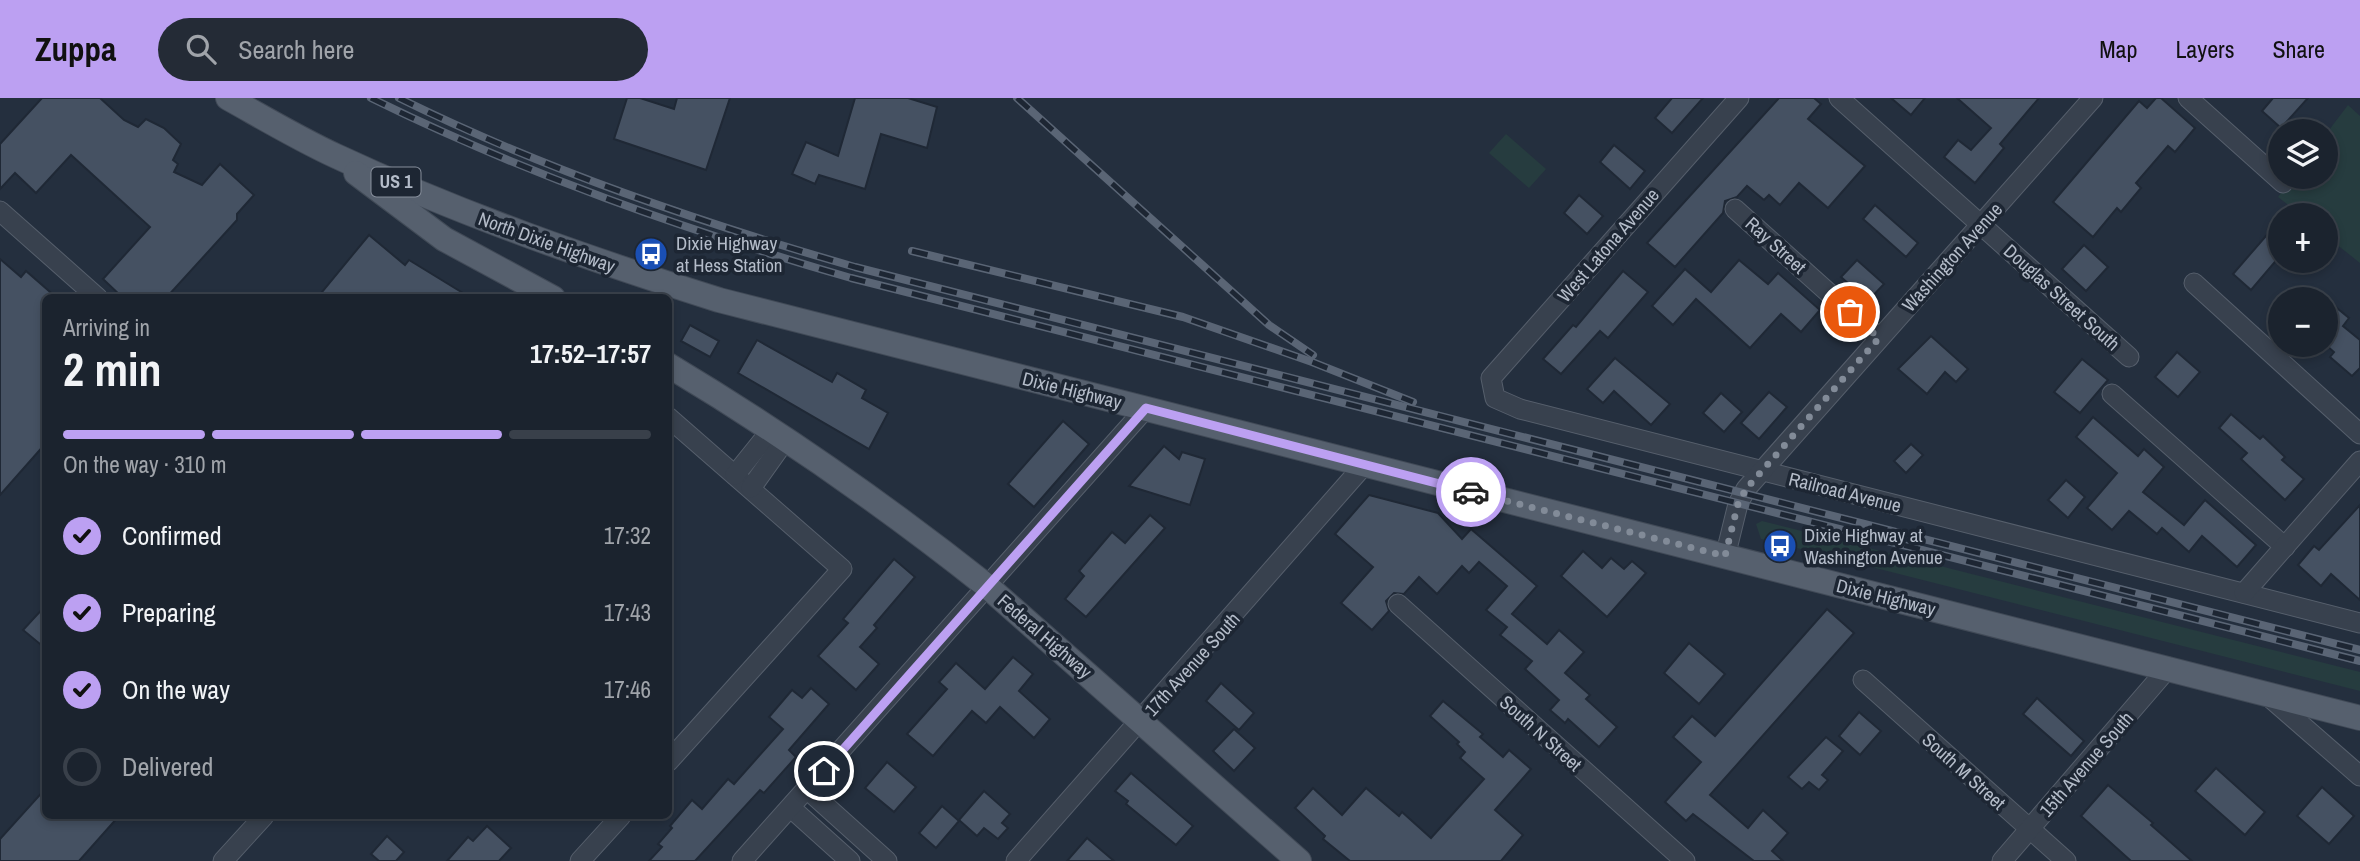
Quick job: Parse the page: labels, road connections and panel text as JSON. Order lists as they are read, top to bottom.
{
  "streets": {
    "main road": [
      "US 1",
      "North Dixie Highway",
      "Dixie Highway",
      "Federal Highway"
    ],
    "street": [
      "West Latona Avenue",
      "Ray Street",
      "Washington Avenue",
      "Douglas Street South",
      "Railroad Avenue",
      "17th Avenue South",
      "South N Street",
      "15th Avenue South",
      "South M Street"
    ]
  },
  "crossings": [
    ["North Dixie Highway", "Dixie Highway"],
    ["West Latona Avenue", "Railroad Avenue"],
    ["Ray Street", "Washington Avenue"],
    ["Washington Avenue", "Douglas Street South"],
    ["Washington Avenue", "Dixie Highway"],
    ["Washington Avenue", "Railroad Avenue"],
    ["Dixie Highway", "17th Avenue South"],
    ["Dixie Highway", "15th Avenue South"],
    ["Federal Highway", "17th Avenue South"],
    ["15th Avenue South", "South M Street"]
  ],
  "places": {
    "bus stop": ["Dixie Highway at Hess Station", "Dixie Highway at Washington Avenue"]
  },
  "page": {
    "header": "Zuppa",
    "search": "Search here",
    "nav": ["Map", "Layers", "Share"],
    "map_buttons": ["+", "−"],
    "heading": ["2 min", "Arriving in", "17:52–17:57"],
    "bar": "On the way · 310 m",
    "list": [
      ["Confirmed", "17:32"],
      ["Preparing", "17:43"],
      ["On the way", "17:46"],
      "Delivered"
    ]
  }
}
